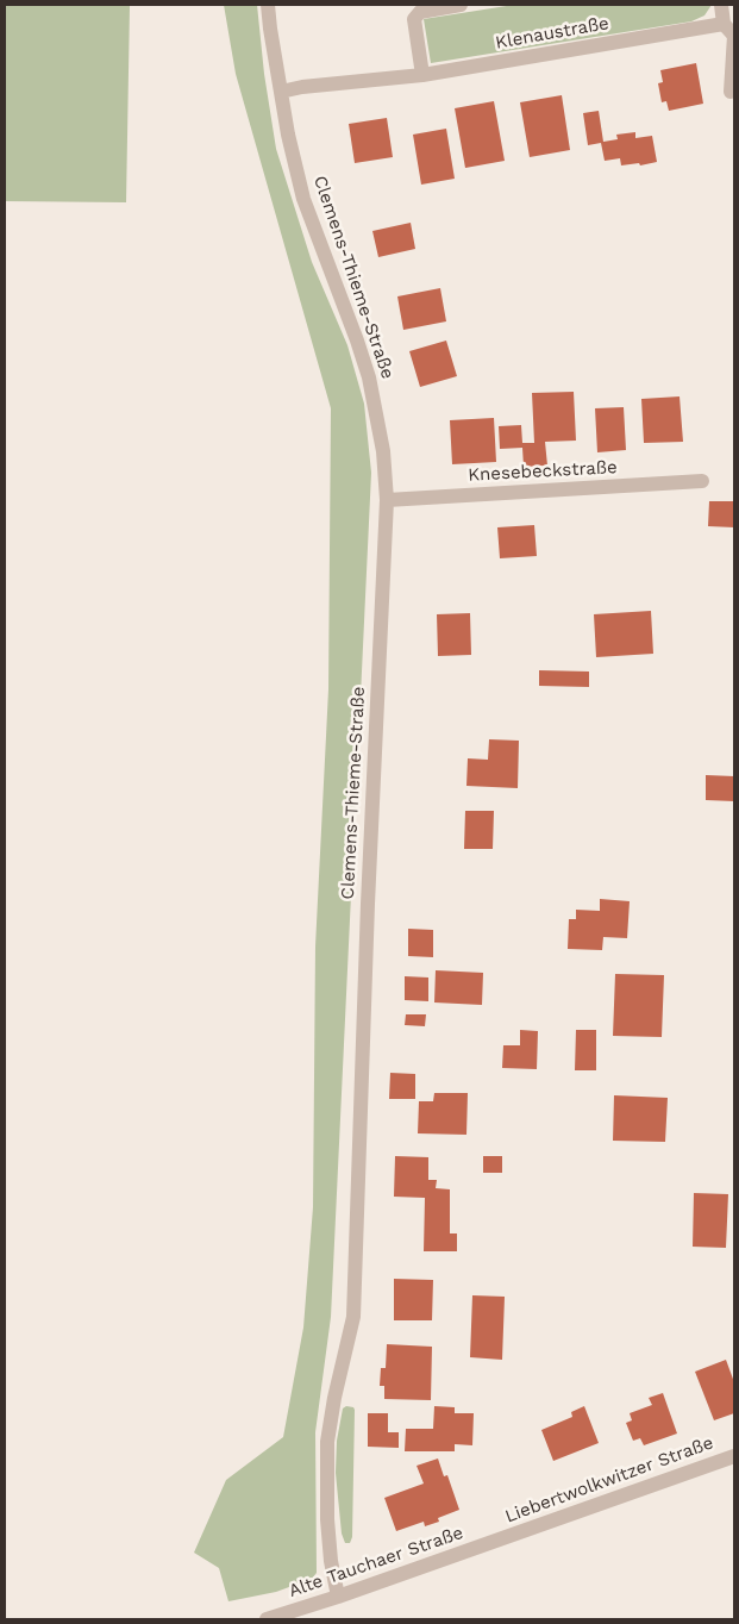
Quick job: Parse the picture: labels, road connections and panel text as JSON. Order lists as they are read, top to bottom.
{
  "streets": {
    "street": [
      "Klenaustraße",
      "Clemens-Thieme-Straße",
      "Knesebeckstraße",
      "Liebertwolkwitzer Straße",
      "Alte Tauchaer Straße"
    ]
  },
  "crossings": [
    ["Klenaustraße", "Clemens-Thieme-Straße"],
    ["Clemens-Thieme-Straße", "Knesebeckstraße"],
    ["Clemens-Thieme-Straße", "Alte Tauchaer Straße"],
    ["Liebertwolkwitzer Straße", "Alte Tauchaer Straße"]
  ]
}
